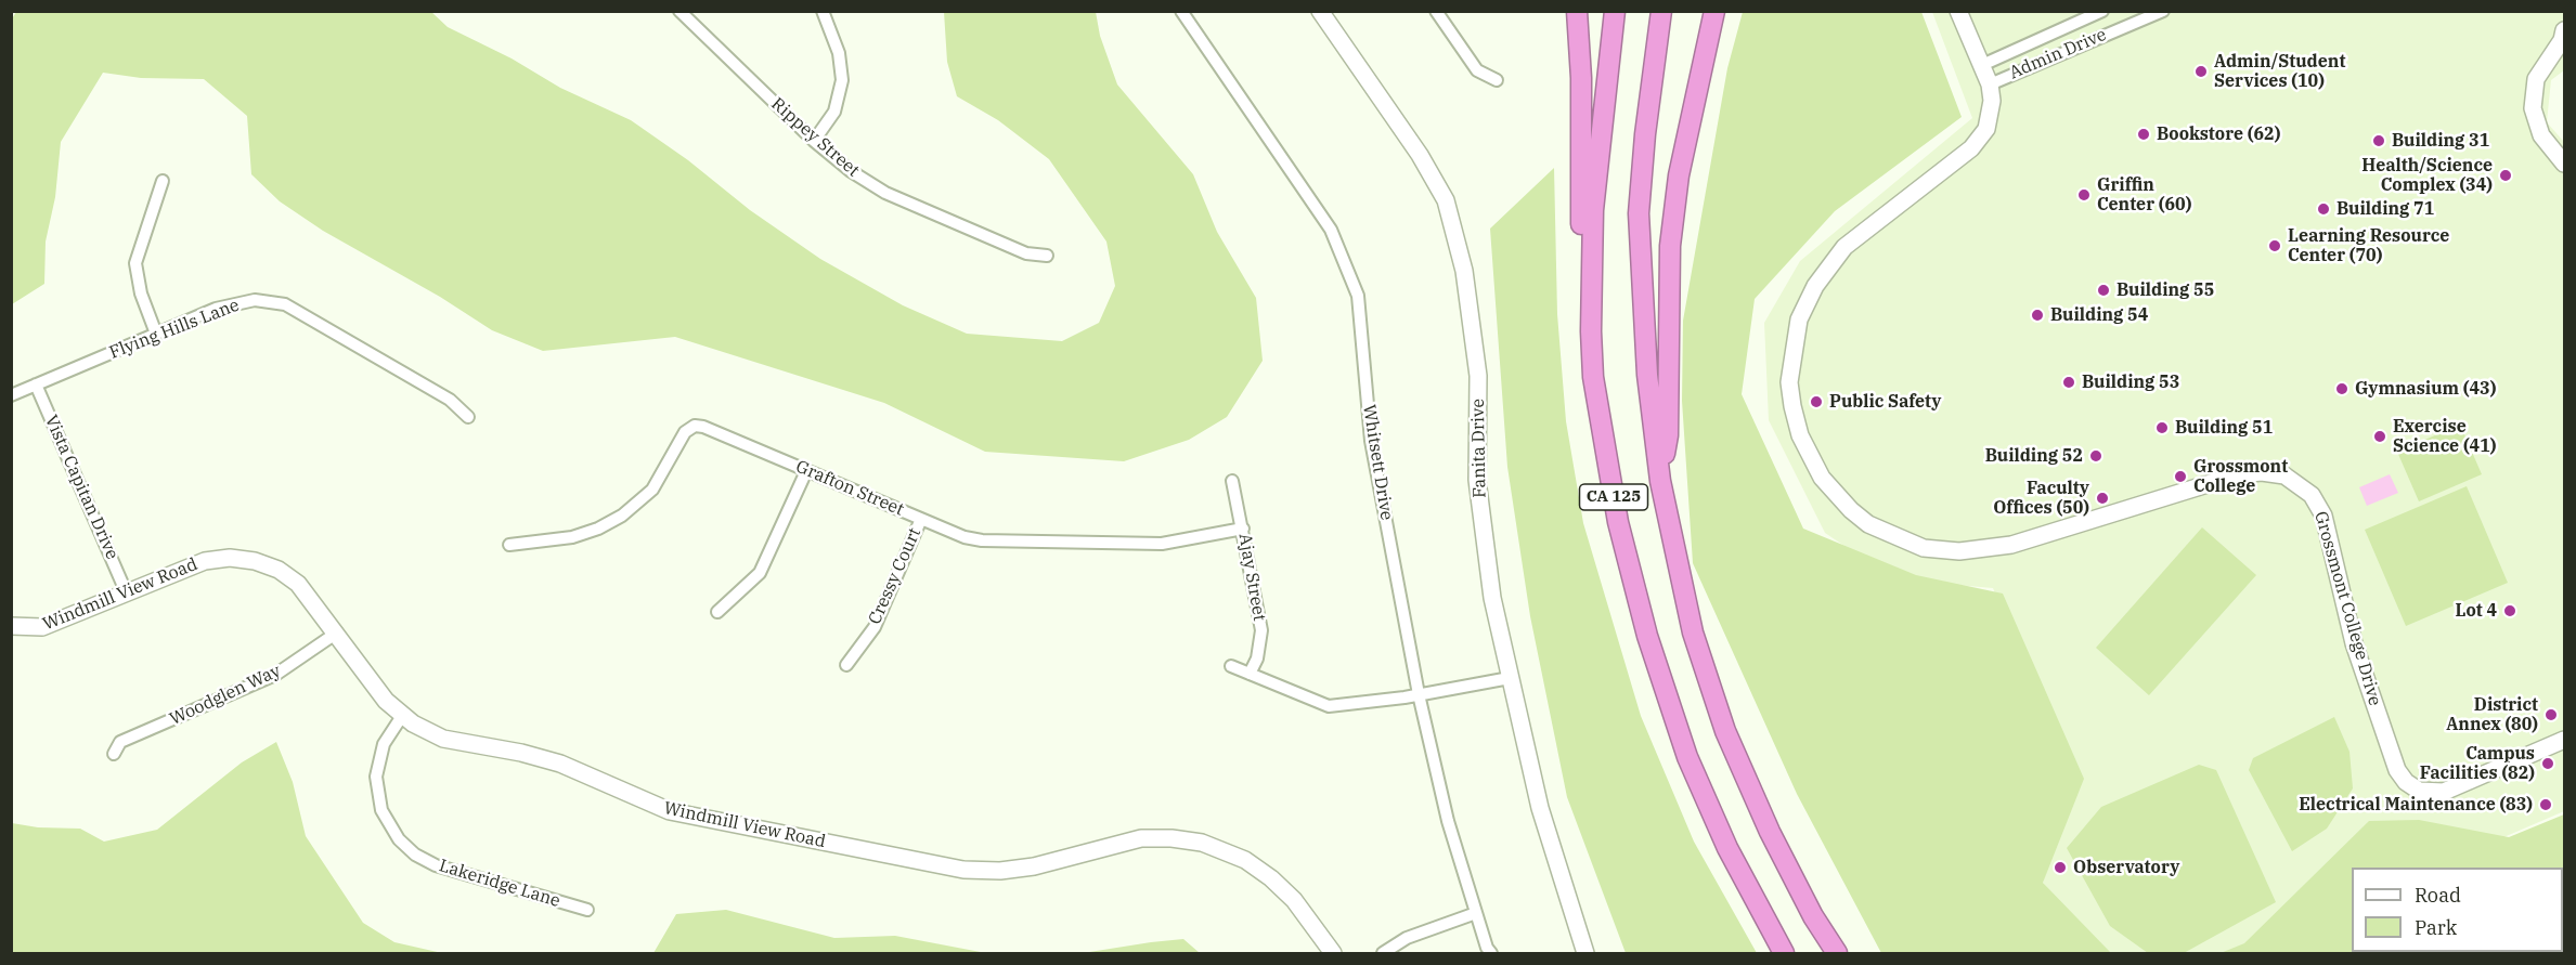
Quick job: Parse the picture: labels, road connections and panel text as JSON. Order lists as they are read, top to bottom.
{
  "streets": {
    "highway": ["CA 125"],
    "street": [
      "Admin Drive",
      "Rippey Street",
      "Flying Hills Lane",
      "Fanita Drive",
      "Whitsett Drive",
      "Vista Capitan Drive",
      "Grafton Street",
      "Cressy Court",
      "Ajay Street",
      "Windmill View Road",
      "Grossmont College Drive",
      "Woodglen Way",
      "Lakeridge Lane"
    ]
  },
  "crossings": [
    ["Admin Drive", "Grossmont College Drive"],
    ["Flying Hills Lane", "Vista Capitan Drive"],
    ["Vista Capitan Drive", "Windmill View Road"],
    ["Grafton Street", "Cressy Court"],
    ["Grafton Street", "Ajay Street"],
    ["Windmill View Road", "Woodglen Way"],
    ["Windmill View Road", "Lakeridge Lane"]
  ],
  "places": [
    "Admin/Student Services (10)",
    "Bookstore (62)",
    "Building 31",
    "Health/Science Complex (34)",
    "Griffin Center (60)",
    "Building 71",
    "Learning Resource Center (70)",
    "Building 55",
    "Building 54",
    "Building 53",
    "Gymnasium (43)",
    "Public Safety",
    "Building 51",
    "Exercise Science (41)",
    "Building 52",
    "Grossmont College",
    "Faculty Offices (50)",
    "Lot 4",
    "District Annex (80)",
    "Campus Facilities (82)",
    "Electrical Maintenance (83)",
    "Observatory"
  ],
  "legend": ["Road", "Park"]
}
